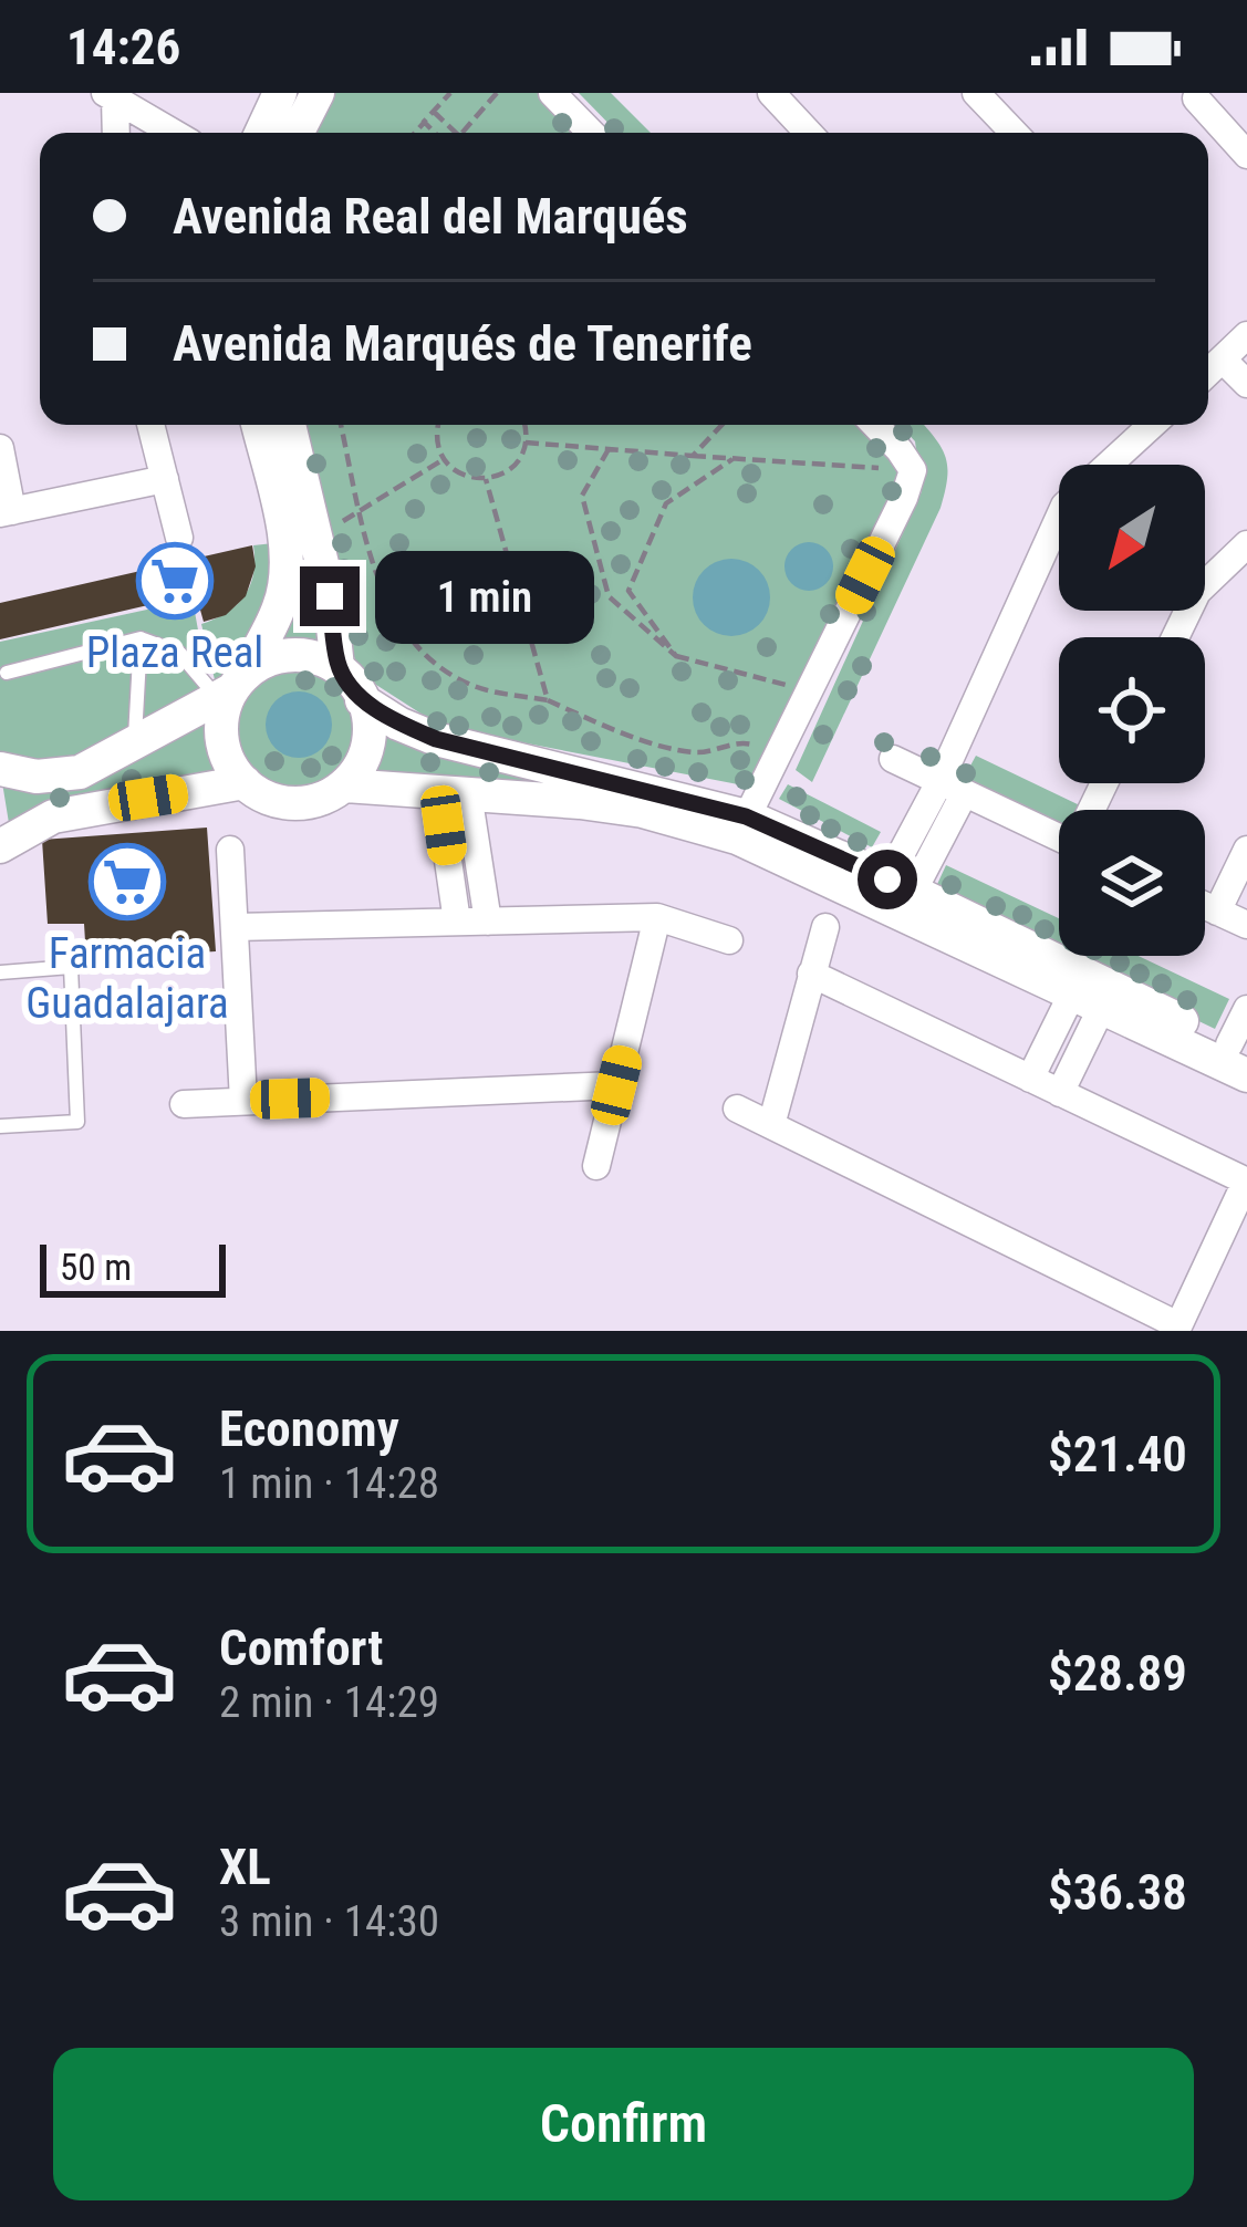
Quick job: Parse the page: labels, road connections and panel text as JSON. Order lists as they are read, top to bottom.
{
  "places": {
    "supermarket": ["Plaza Real", "Farmacia Guadalajara"]
  },
  "scale_bar": "50 m",
  "north": "bottom left",
  "page": {
    "status": "14:26",
    "banner": ["Avenida Real del Marqués", "Avenida Marqués de Tenerife"],
    "bubble": "1 min",
    "scale": "50 m",
    "list": [
      {
        "name": "Economy",
        "note": "1 min · 14:28",
        "value": "$21.40"
      },
      {
        "name": "Comfort",
        "note": "2 min · 14:29",
        "value": "$28.89"
      },
      {
        "name": "XL",
        "note": "3 min · 14:30",
        "value": "$36.38"
      }
    ],
    "buttons": "Confirm"
  }
}
